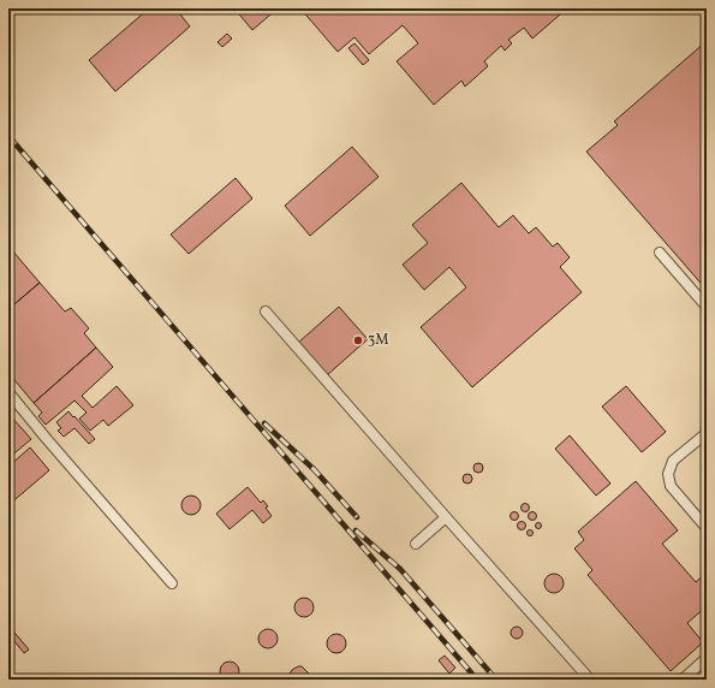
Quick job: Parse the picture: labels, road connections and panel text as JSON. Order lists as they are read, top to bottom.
{
  "places": ["3M"]
}
